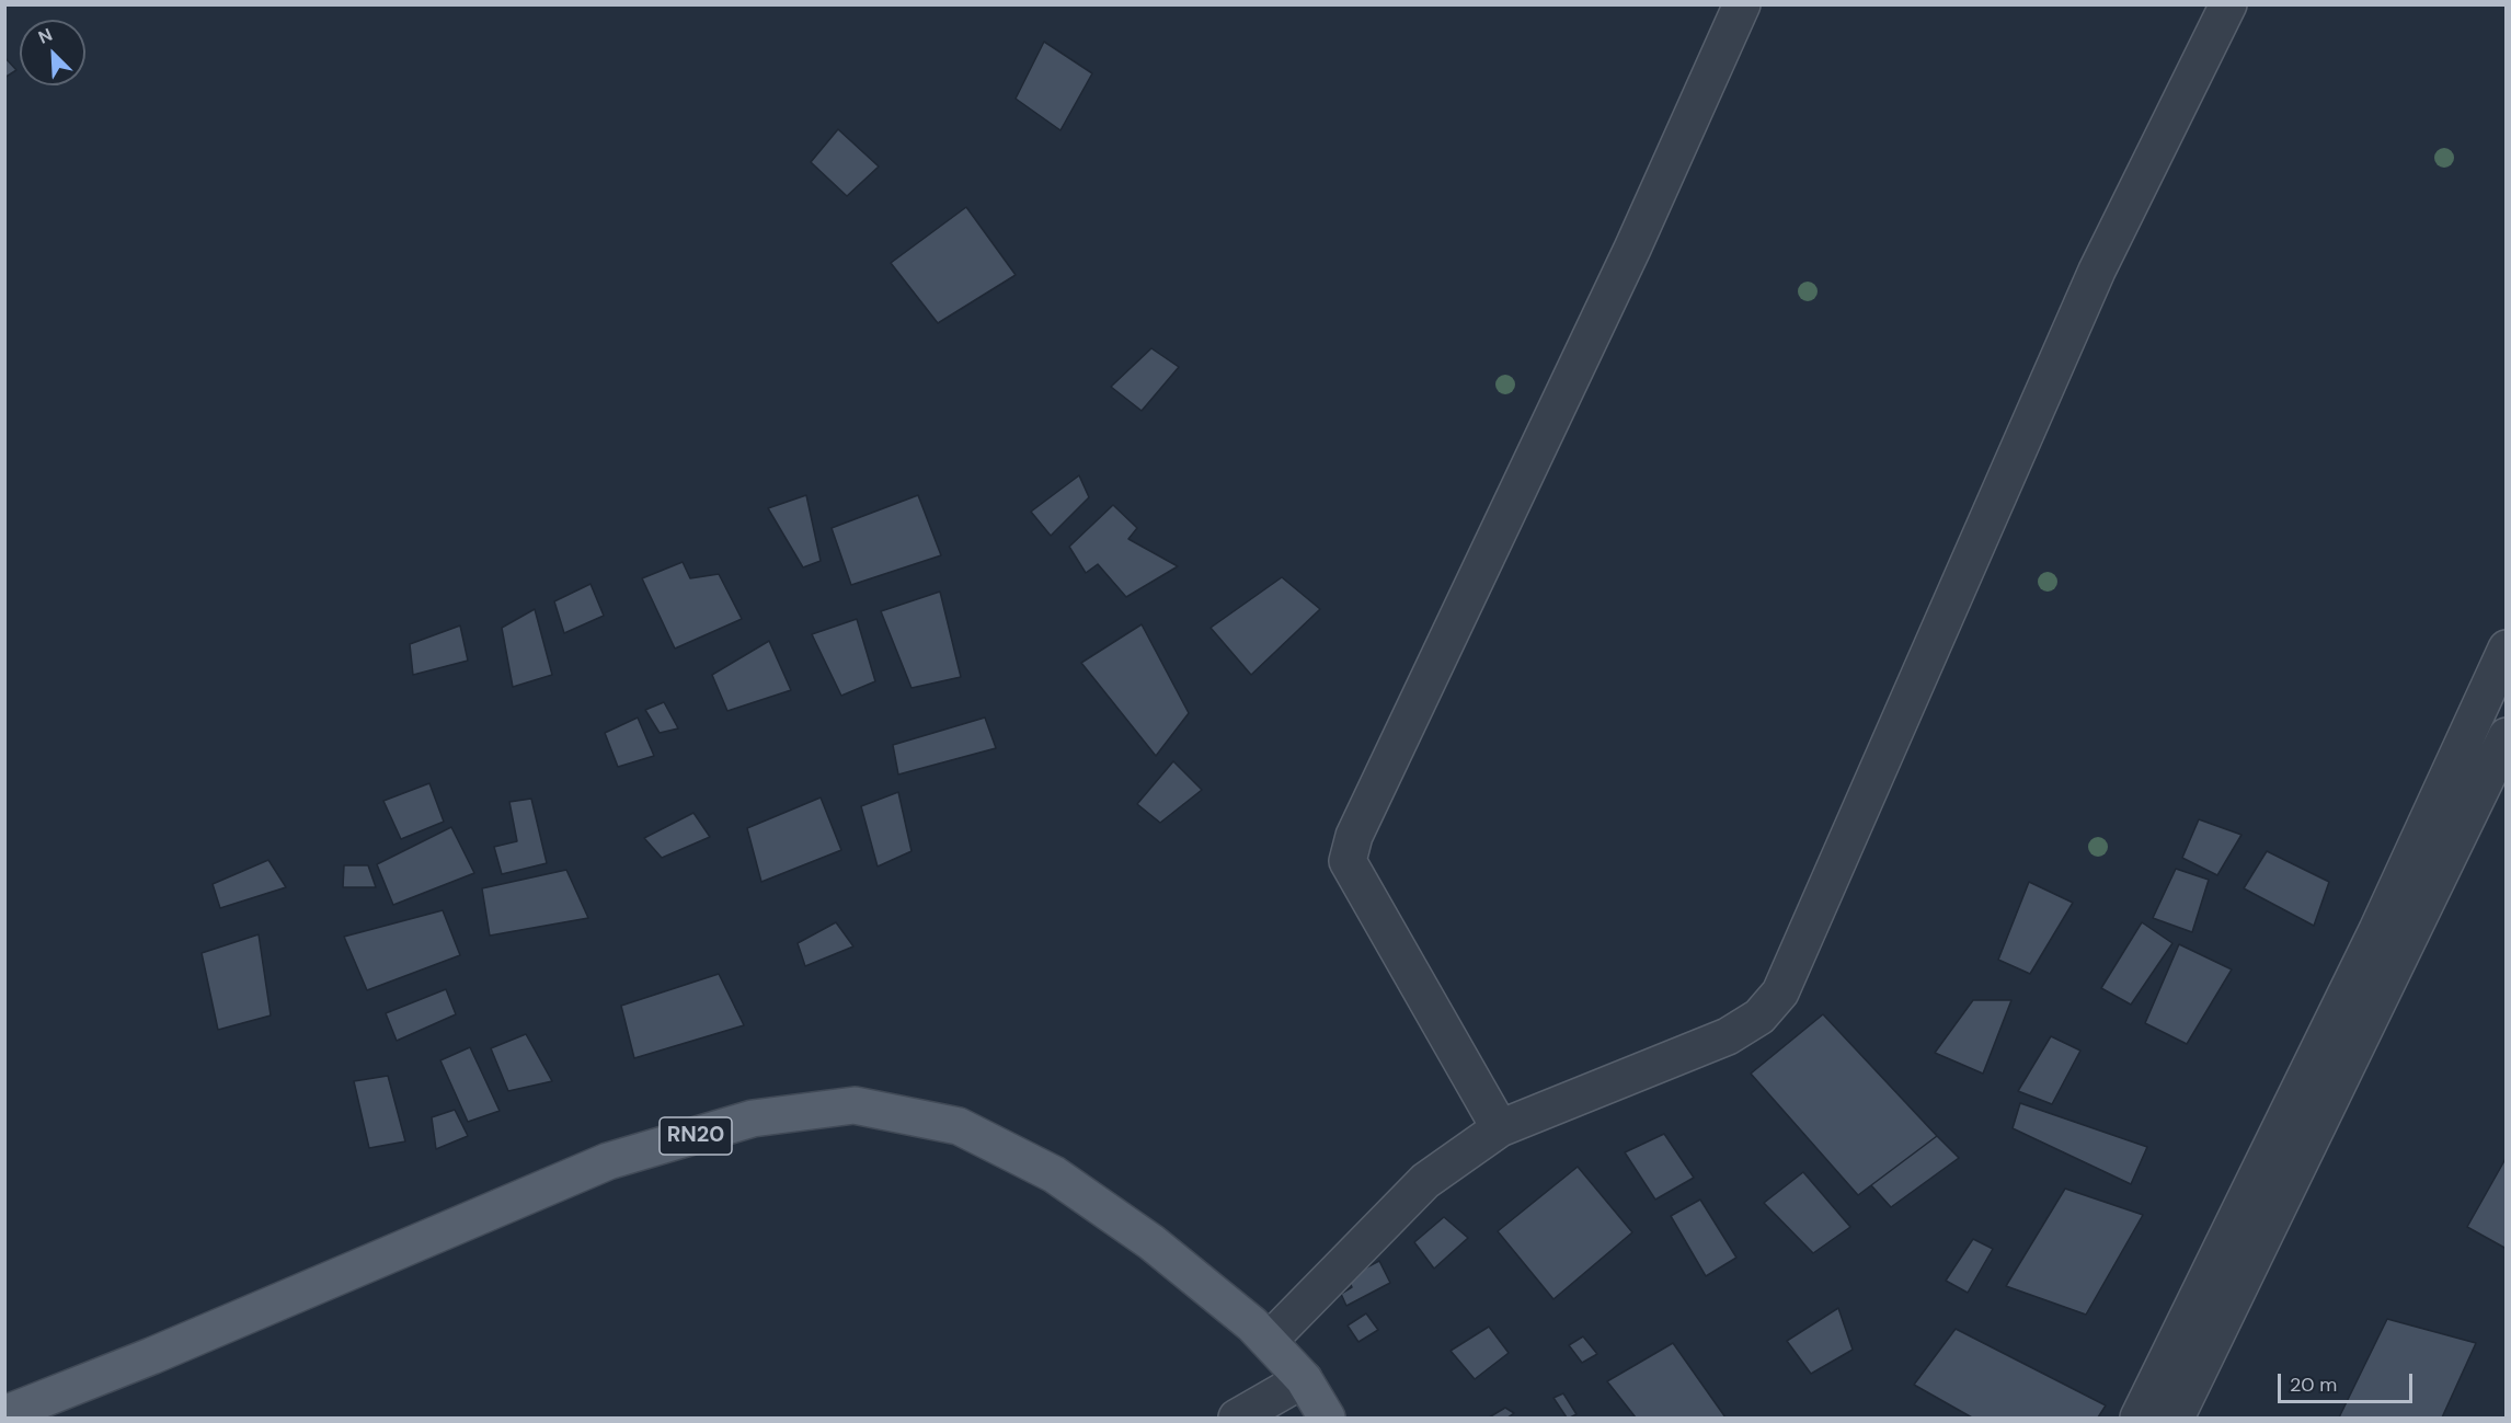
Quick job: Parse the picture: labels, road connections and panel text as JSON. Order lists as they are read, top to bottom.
{
  "streets": {
    "main road": ["RN20"]
  },
  "scale_bar": "20 m",
  "north": "top left"
}
